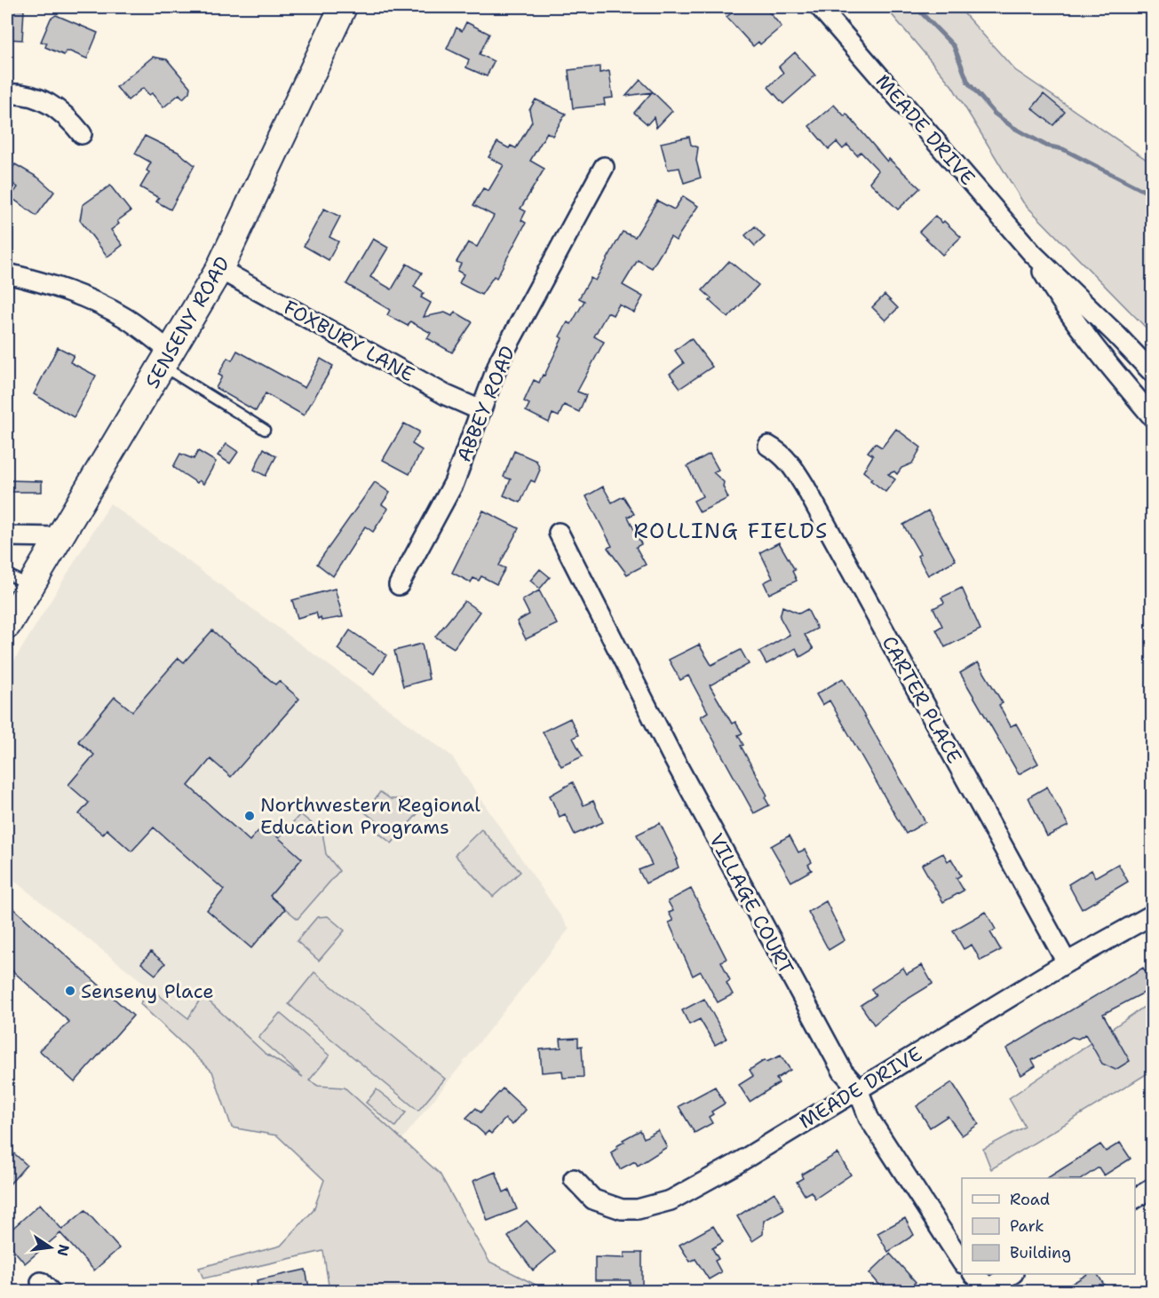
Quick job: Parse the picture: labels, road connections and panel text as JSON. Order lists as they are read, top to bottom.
{
  "streets": {
    "main road": ["SENSENY ROAD"],
    "street": [
      "MEADE DRIVE",
      "FOXBURY LANE",
      "ABBEY ROAD",
      "CARTER PLACE",
      "VILLAGE COURT"
    ]
  },
  "crossings": [
    ["MEADE DRIVE", "CARTER PLACE"],
    ["MEADE DRIVE", "VILLAGE COURT"],
    ["SENSENY ROAD", "FOXBURY LANE"],
    ["FOXBURY LANE", "ABBEY ROAD"]
  ],
  "districts": ["ROLLING FIELDS"],
  "places": ["Northwestern Regional Education Programs", "Senseny Place"],
  "legend": ["Road", "Park", "Building"],
  "north": "right"
}
